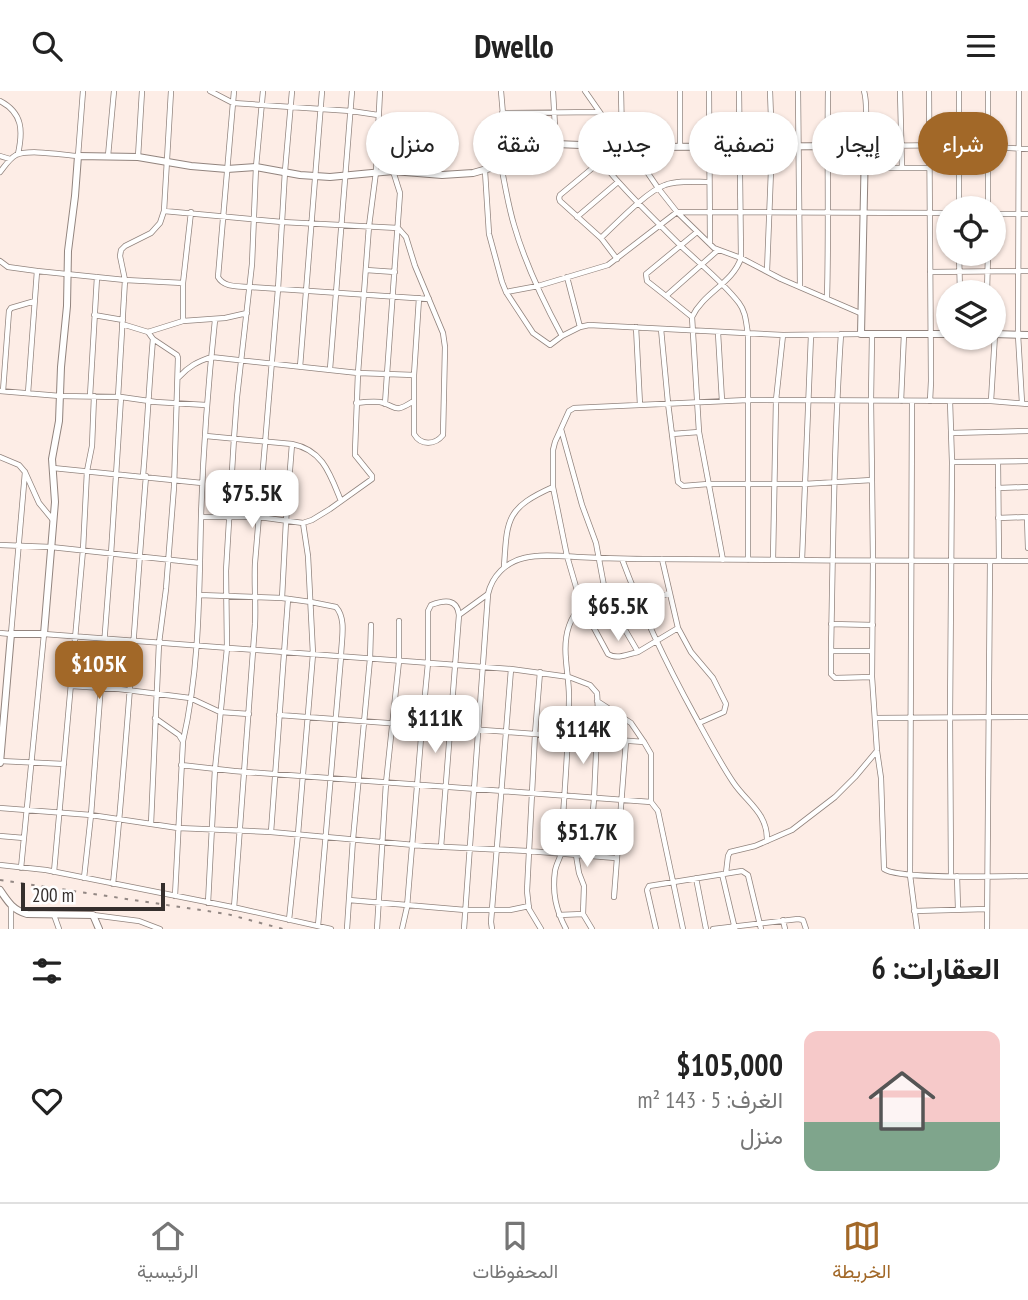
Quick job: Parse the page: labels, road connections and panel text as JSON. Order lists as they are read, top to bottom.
{
  "scale_bar": "200 m",
  "page": {
    "header": "Dwello",
    "chip": [
      "شراء",
      "إيجار",
      "تصفية",
      "جديد",
      "شقة",
      "منزل"
    ],
    "price": [
      "$75.5K",
      "$65.5K",
      "$105K",
      "$111K",
      "$114K",
      "$51.7K"
    ],
    "scale": "200 m",
    "heading": "العقارات: 6",
    "list": [
      {
        "name": "$105,000",
        "note": "الغرف: 5 · 143 m² · منزل"
      }
    ],
    "tabs": ["الخريطة", "المحفوظات", "الرئيسية"]
  }
}
